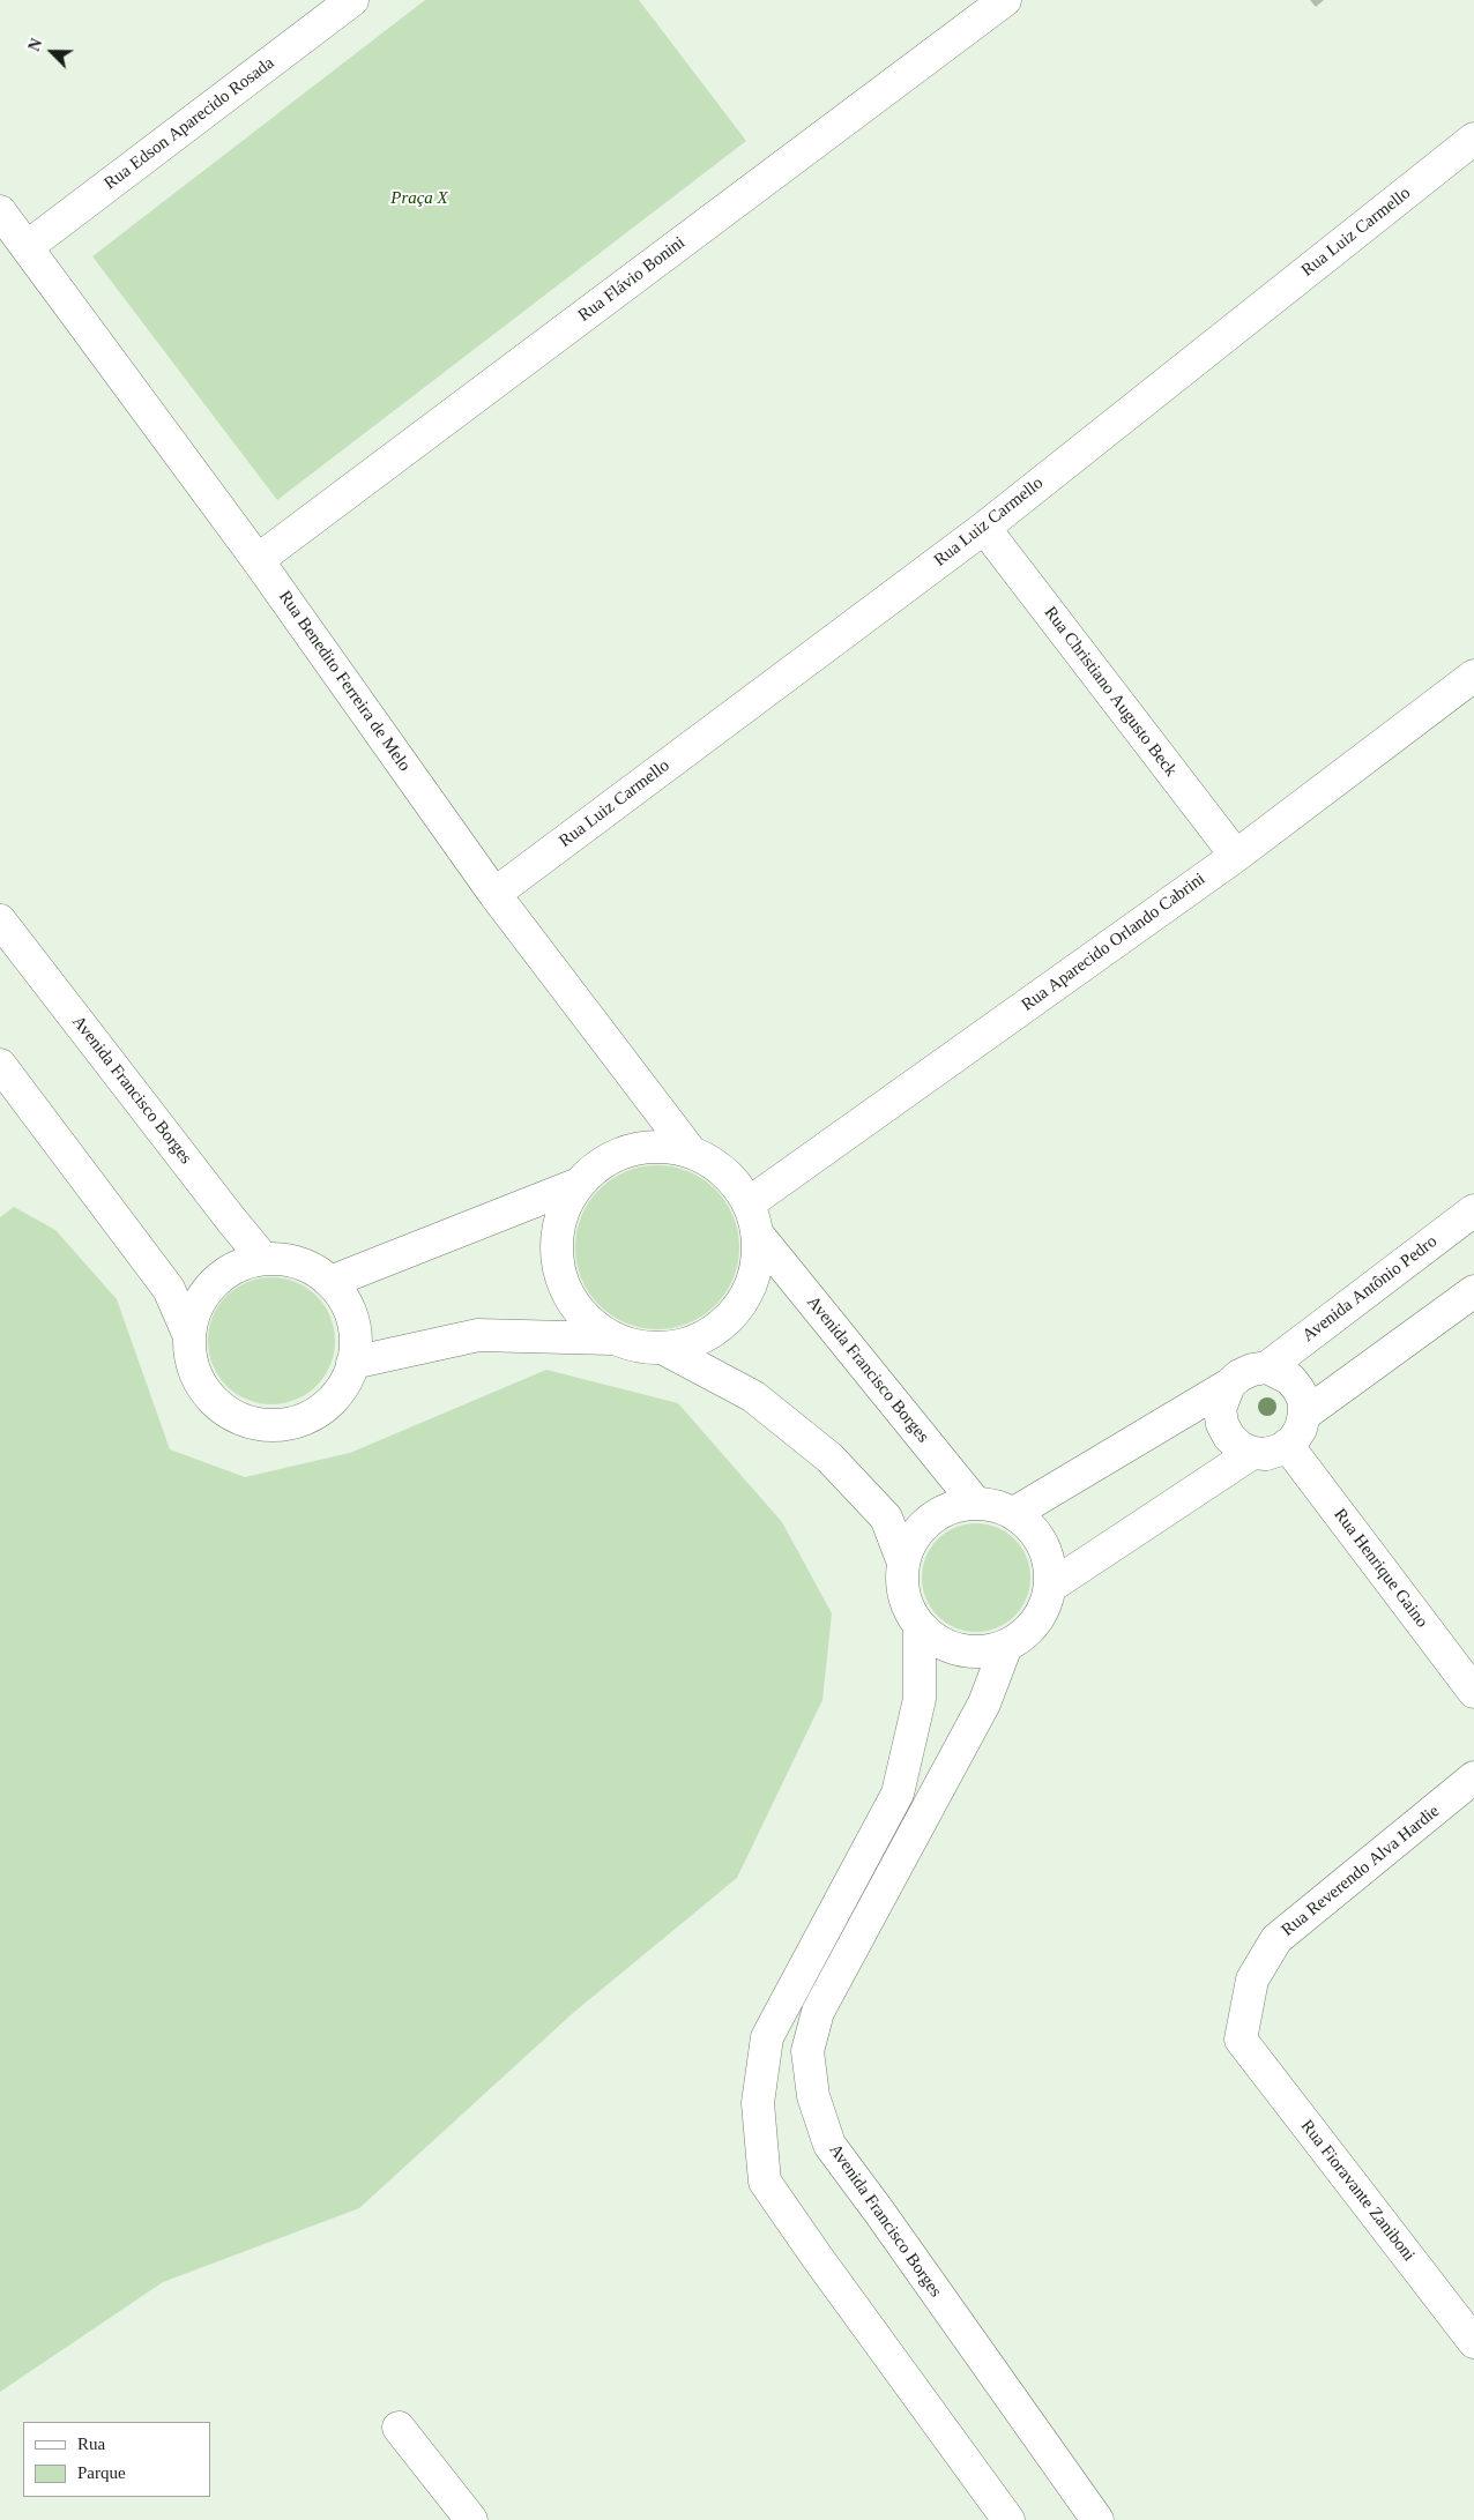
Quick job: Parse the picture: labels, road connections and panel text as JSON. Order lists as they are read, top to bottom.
{
  "streets": {
    "street": [
      "Rua Edson Aparecido Rosada",
      "Rua Luiz Carmello",
      "Rua Flávio Bonini",
      "Rua Benedito Ferreira de Melo",
      "Rua Christiano Augusto Beck",
      "Rua Aparecido Orlando Cabrini",
      "Avenida Francisco Borges",
      "Avenida Antônio Pedro",
      "Rua Henrique Gaino",
      "Rua Reverendo Alva Hardie",
      "Rua Fioravante Zaniboni"
    ]
  },
  "crossings": [
    ["Rua Edson Aparecido Rosada", "Rua Benedito Ferreira de Melo"],
    ["Rua Luiz Carmello", "Rua Benedito Ferreira de Melo"],
    ["Rua Luiz Carmello", "Rua Christiano Augusto Beck"],
    ["Rua Flávio Bonini", "Rua Benedito Ferreira de Melo"],
    ["Rua Benedito Ferreira de Melo", "Rua Aparecido Orlando Cabrini"],
    ["Rua Benedito Ferreira de Melo", "Avenida Francisco Borges"],
    ["Rua Christiano Augusto Beck", "Rua Aparecido Orlando Cabrini"],
    ["Rua Aparecido Orlando Cabrini", "Avenida Francisco Borges"],
    ["Avenida Antônio Pedro", "Rua Henrique Gaino"],
    ["Rua Reverendo Alva Hardie", "Rua Fioravante Zaniboni"]
  ],
  "parks": ["Praça X"],
  "legend": ["Rua", "Parque"],
  "north": "top left"
}
